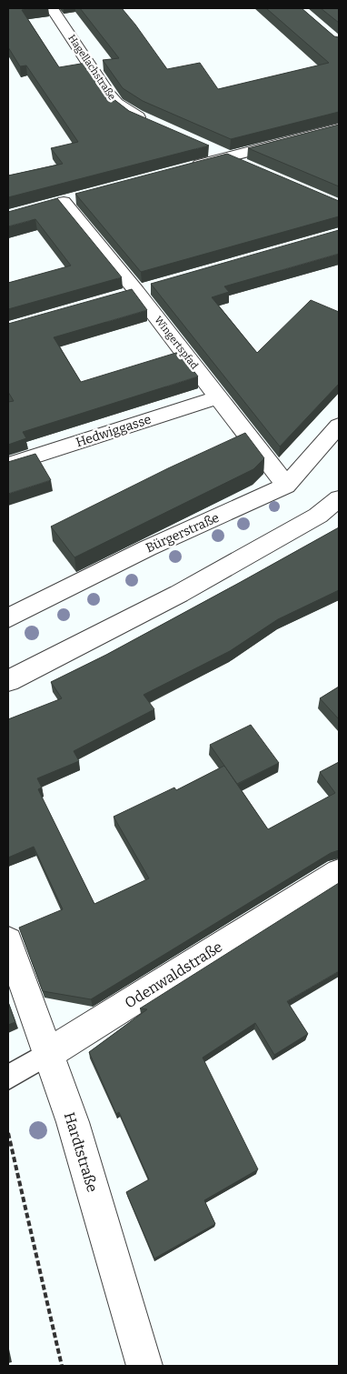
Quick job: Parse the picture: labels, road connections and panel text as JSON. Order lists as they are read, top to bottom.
{
  "streets": {
    "street": [
      "Hagellachstraße",
      "Wingertspfad",
      "Hedwiggasse",
      "Bürgerstraße",
      "Odenwaldstraße",
      "Hardtstraße"
    ]
  },
  "crossings": [
    ["Wingertspfad", "Hedwiggasse"],
    ["Wingertspfad", "Bürgerstraße"],
    ["Odenwaldstraße", "Hardtstraße"]
  ]
}
